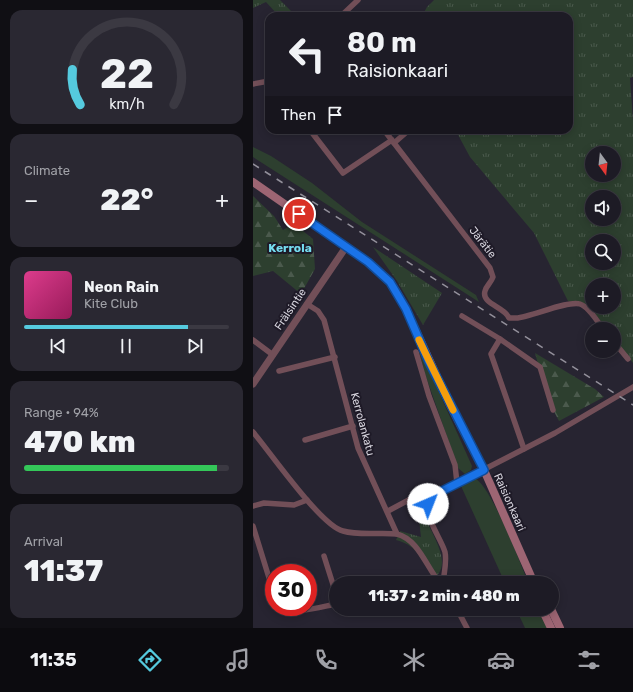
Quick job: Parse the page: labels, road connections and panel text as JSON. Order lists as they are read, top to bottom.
{
  "streets": {
    "main road": ["Raisionkaari"],
    "street": ["Järätie", "Frälsintie", "Kerrolankatu"]
  },
  "crossings": [
    ["Frälsintie", "Kerrolankatu"],
    ["Frälsintie", "Raisionkaari"]
  ],
  "districts": ["Kerrola"],
  "north": "bottom",
  "page": {
    "turn": ["80 m", "Raisionkaari"],
    "then": "Then",
    "tile": [
      "Climate",
      ["Range · 94%", "470 km"],
      ["Arrival", "11:37"]
    ],
    "map_buttons": ["+", "−"],
    "heat": ["−", "22°", "+"],
    "song": ["Neon Rain", "Kite Club"],
    "limit": "30",
    "trip": "11:37 · 2 min · 480 m",
    "tabs": "11:35",
    "gauge": ["22", "km/h"]
  }
}
